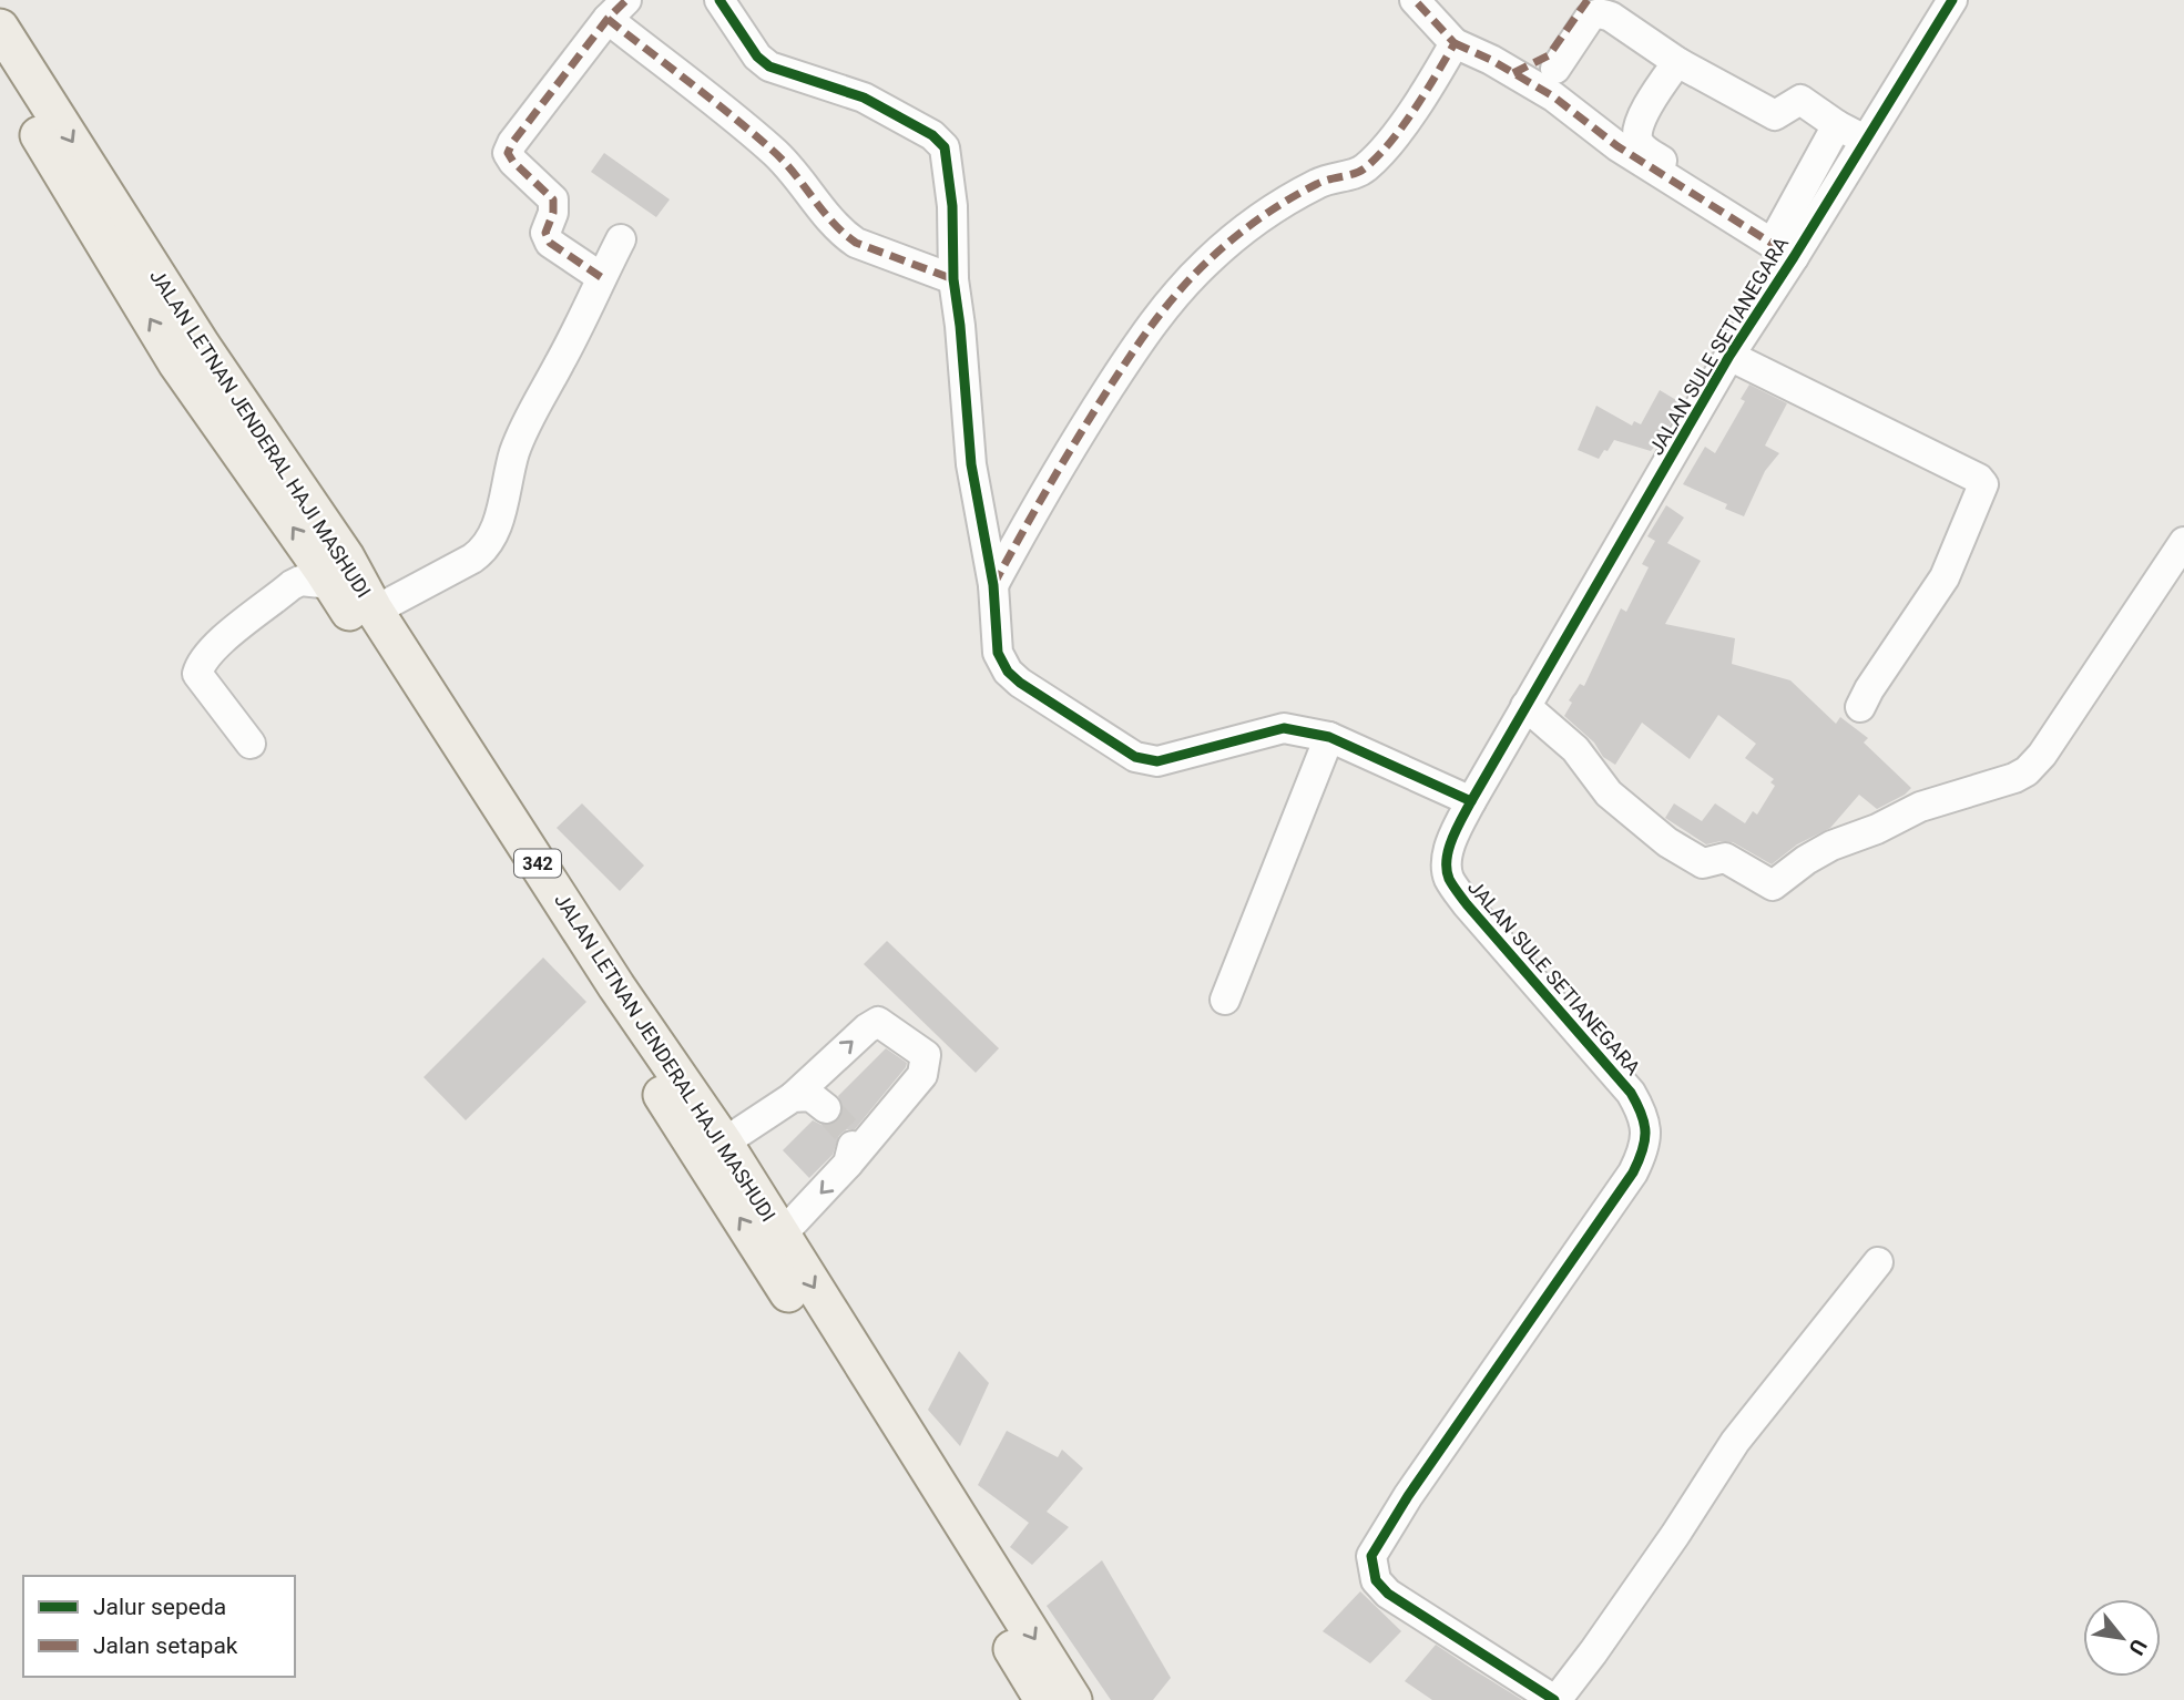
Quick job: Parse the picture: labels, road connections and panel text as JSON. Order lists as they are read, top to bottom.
{
  "streets": {
    "main road": ["JALAN LETNAN JENDERAL HAJI MASHUDI", "342"],
    "street": ["JALAN SULE SETIANEGARA"]
  },
  "legend": ["Jalur sepeda", "Jalan setapak"],
  "north": "bottom right"
}
